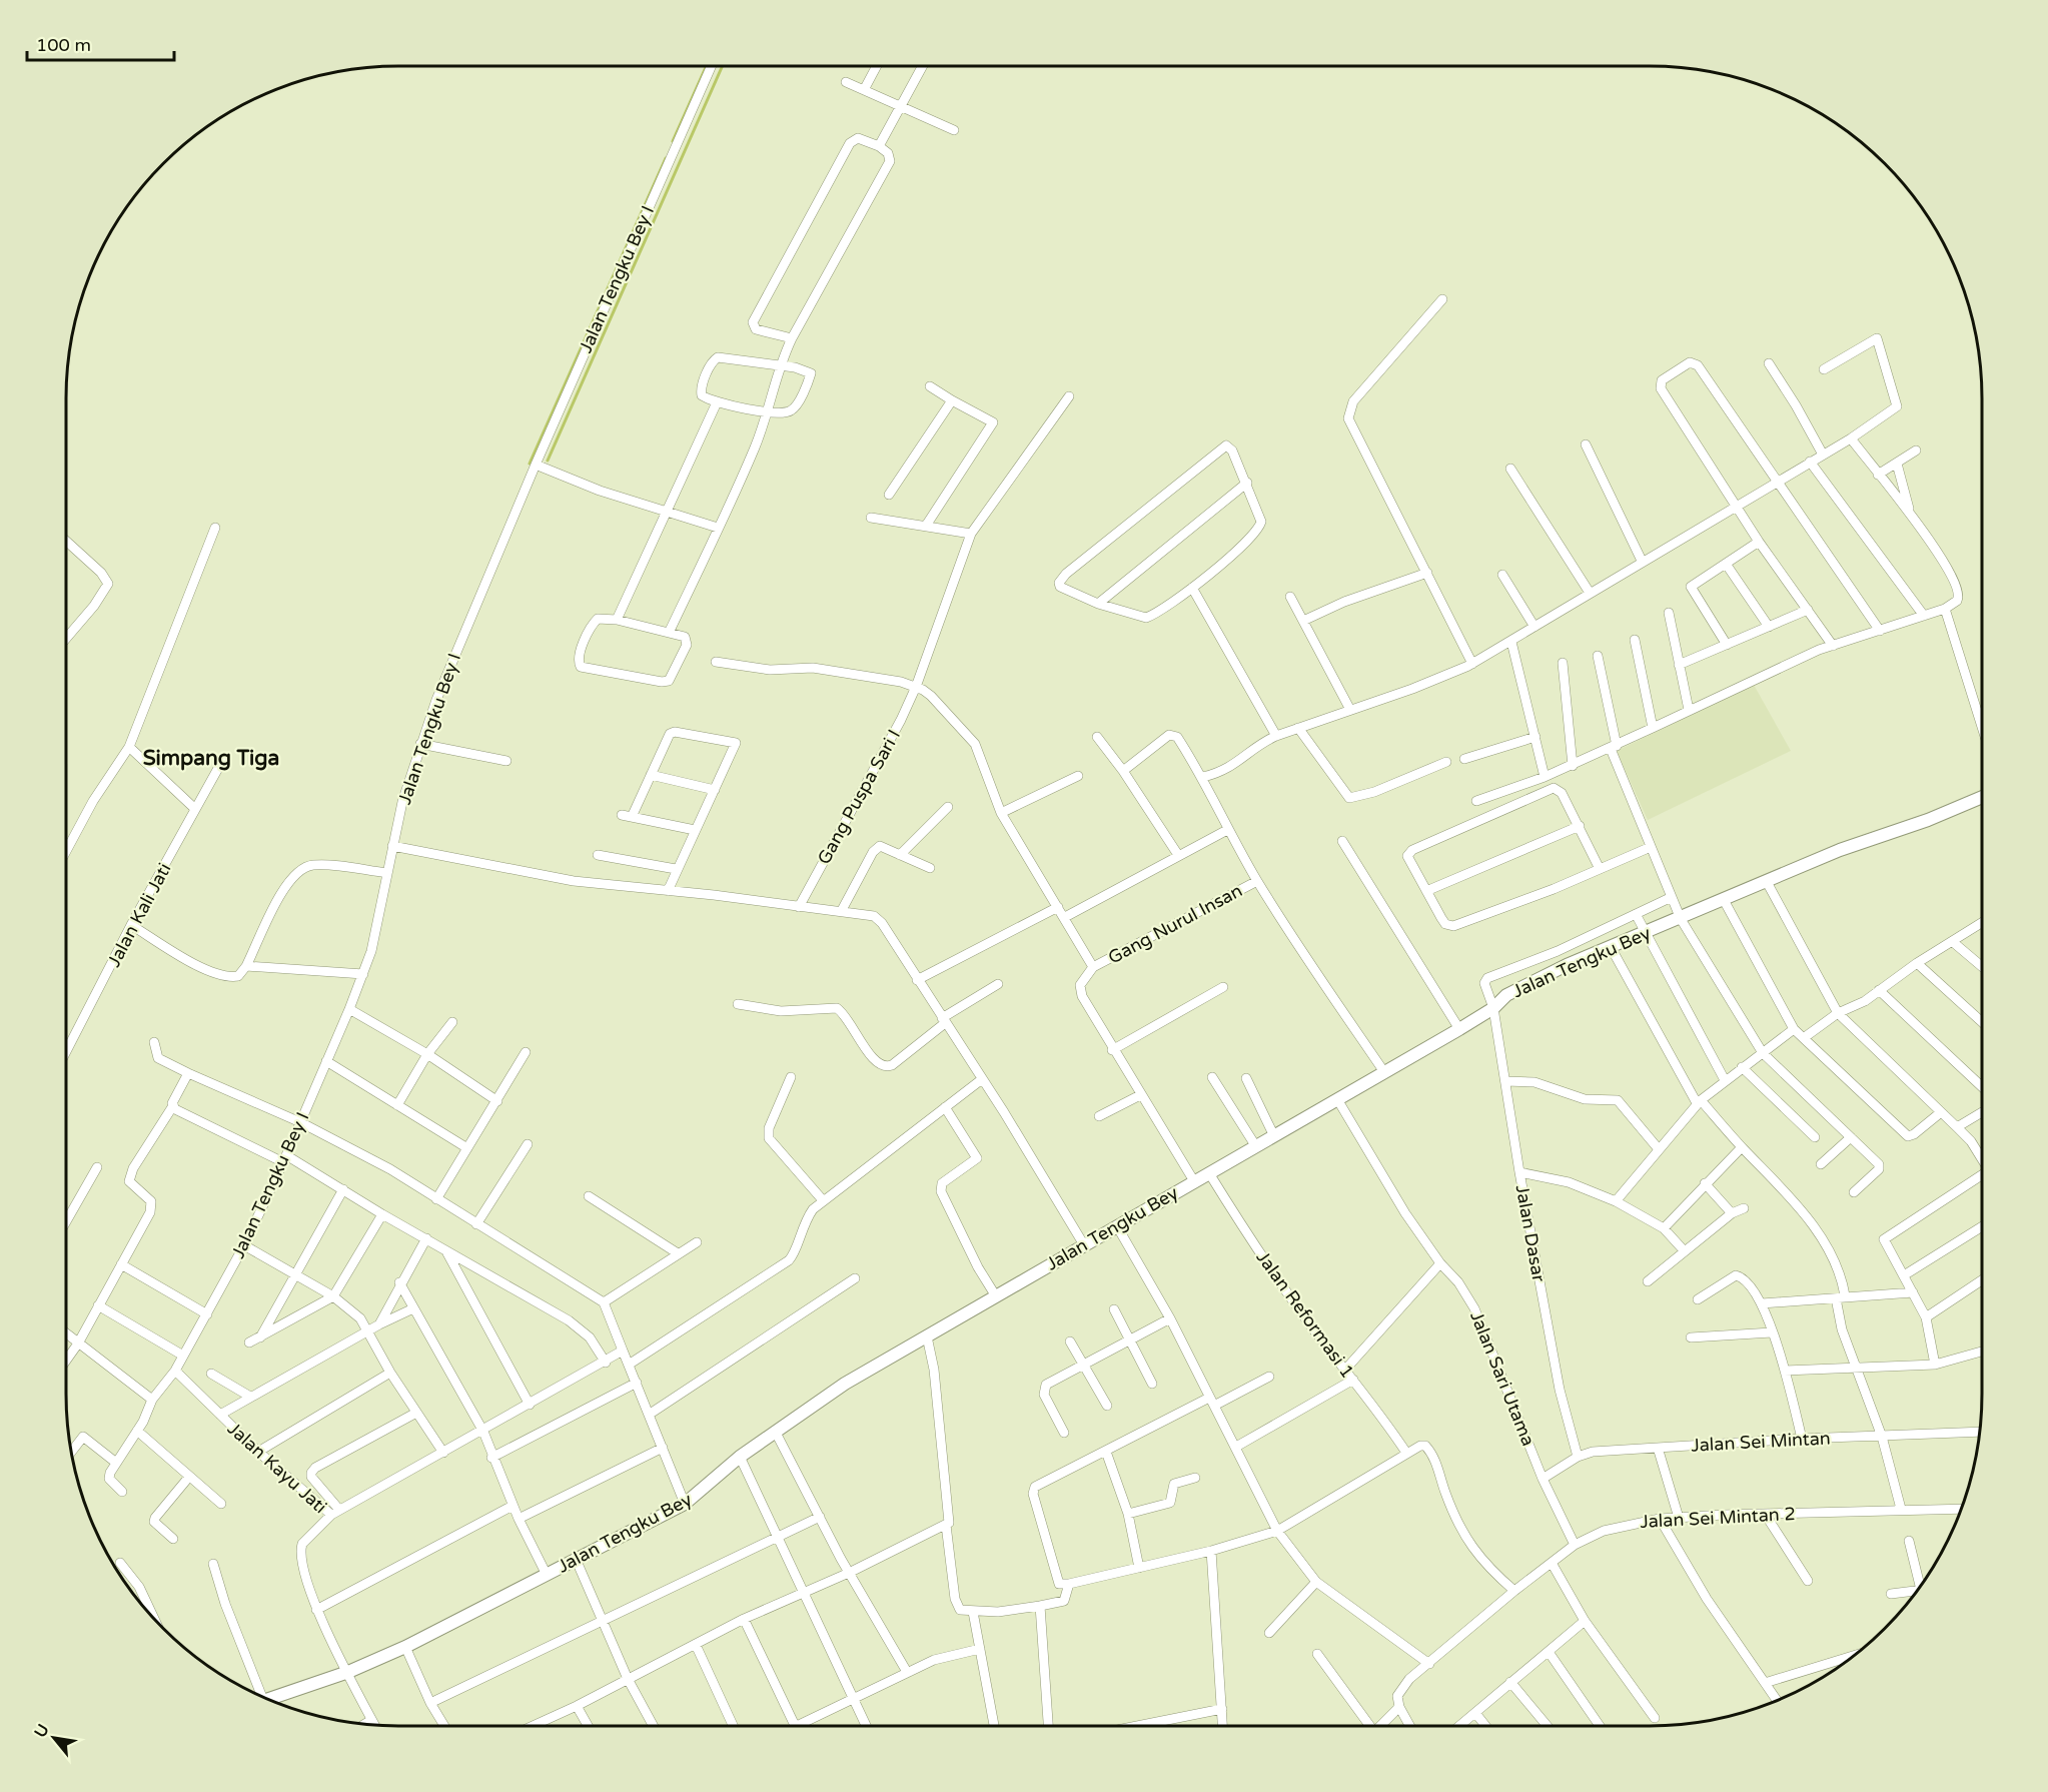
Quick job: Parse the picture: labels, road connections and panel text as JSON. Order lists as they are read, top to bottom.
{
  "streets": {
    "main road": ["Jalan Tengku Bey"],
    "street": [
      "Jalan Tengku Bey I",
      "Gang Puspa Sari I",
      "Jalan Kali Jati",
      "Gang Nurul Insan",
      "Jalan Dasar",
      "Jalan Reformasi 1",
      "Jalan Sari Utama",
      "Jalan Sei Mintan",
      "Jalan Kayu Jati",
      "Jalan Sei Mintan 2"
    ]
  },
  "crossings": [
    ["Jalan Tengku Bey I", "Jalan Kayu Jati"],
    ["Jalan Tengku Bey", "Jalan Dasar"],
    ["Jalan Tengku Bey", "Jalan Reformasi 1"],
    ["Jalan Tengku Bey", "Jalan Sari Utama"],
    ["Jalan Tengku Bey", "Jalan Kayu Jati"],
    ["Jalan Dasar", "Jalan Sei Mintan"],
    ["Jalan Sari Utama", "Jalan Sei Mintan"],
    ["Jalan Sari Utama", "Jalan Sei Mintan 2"]
  ],
  "districts": ["Simpang Tiga"],
  "scale_bar": "100 m",
  "north": "top left"
}
